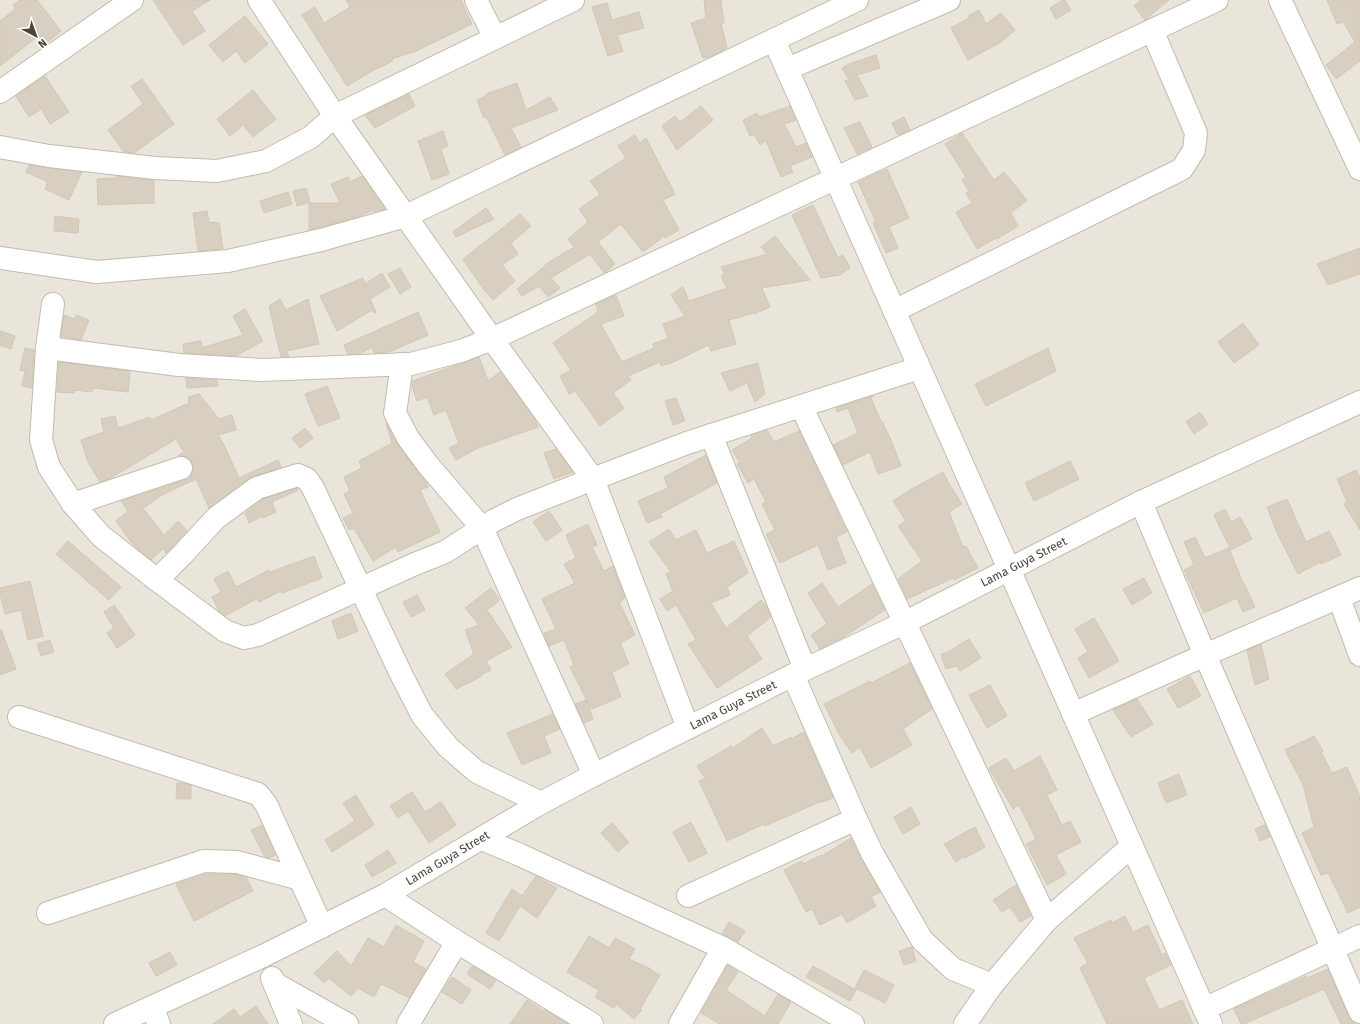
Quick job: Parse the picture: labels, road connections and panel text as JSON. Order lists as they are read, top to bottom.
{
  "streets": {
    "street": ["Lama Guya Street"]
  },
  "north": "bottom right"
}
